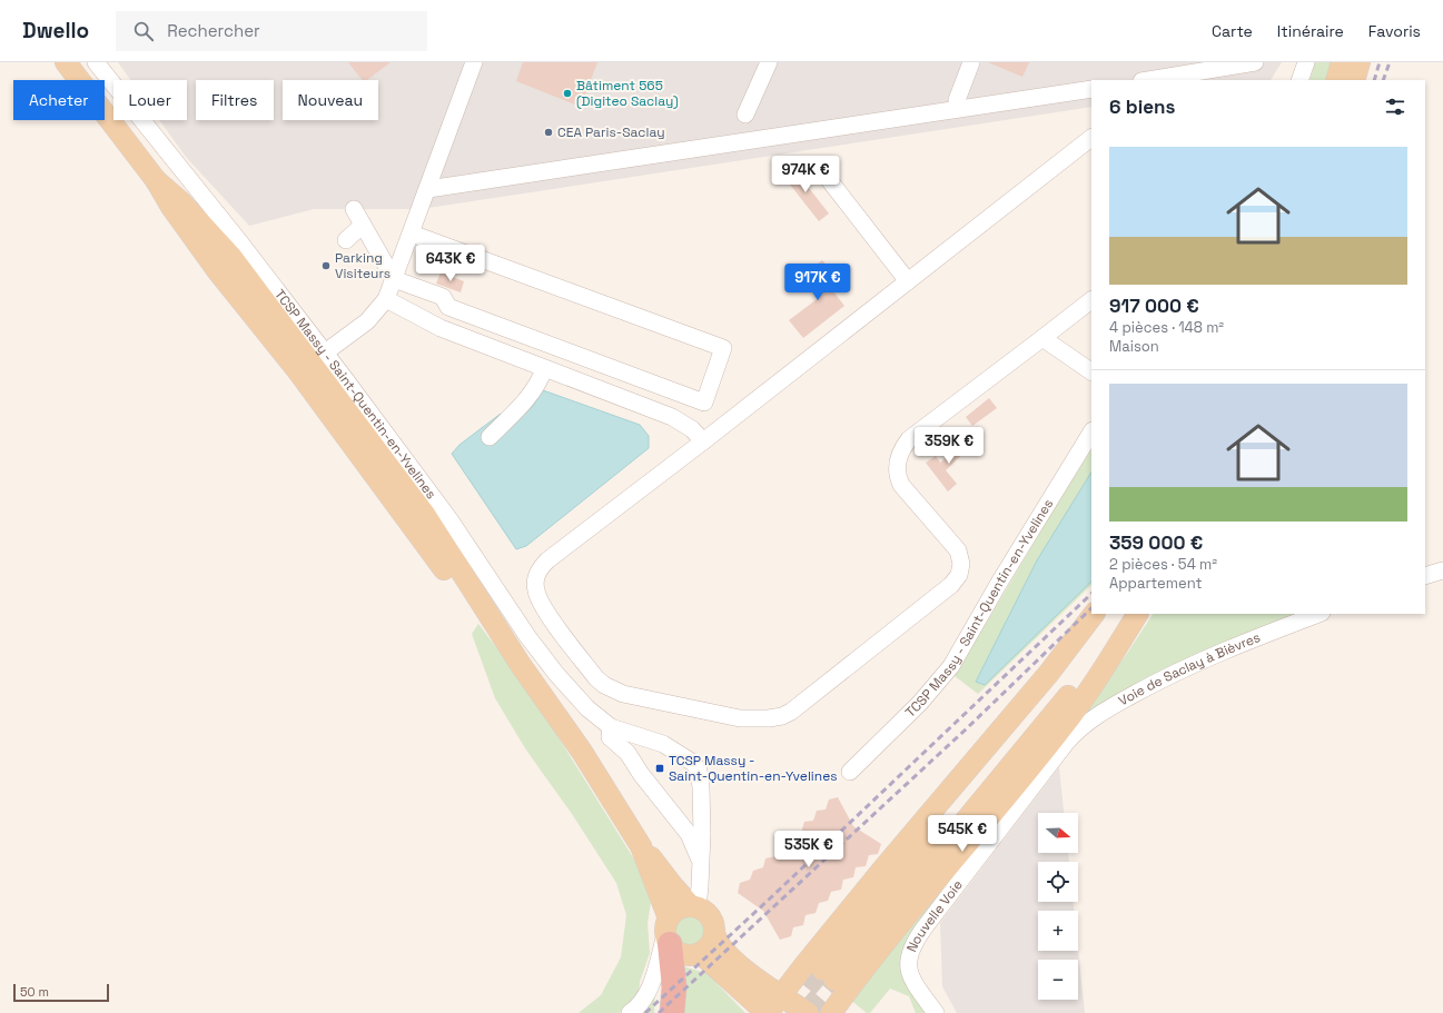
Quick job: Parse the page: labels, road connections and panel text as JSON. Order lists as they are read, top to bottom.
{
  "streets": {
    "street": ["TCSP Massy - Saint-Quentin-en-Yvelines", "Voie de Saclay à Bièvres", "Nouvelle Voie"]
  },
  "crossings": [
    ["Voie de Saclay à Bièvres", "Nouvelle Voie"]
  ],
  "places": {
    "other": ["Bâtiment 565 (Digiteo Saclay)", "CEA Paris-Saclay", "Parking Visiteurs"],
    "transit": ["TCSP Massy - Saint-Quentin-en-Yvelines"]
  },
  "scale_bar": "50 m",
  "north": "right",
  "page": {
    "header": "Dwello",
    "search": "Rechercher",
    "nav": ["Carte", "Itinéraire", "Favoris"],
    "chip": [
      "Acheter",
      "Louer",
      "Filtres",
      "Nouveau"
    ],
    "heading": "6 biens",
    "list": [
      {
        "name": "917 000 €",
        "note": "4 pièces · 148 m² · Maison"
      },
      {
        "name": "359 000 €",
        "note": "2 pièces · 54 m² · Appartement"
      }
    ],
    "price": [
      "974K €",
      "643K €",
      "917K €",
      "359K €",
      "545K €",
      "535K €"
    ],
    "map_buttons": ["+", "−"],
    "scale": "50 m"
  }
}
